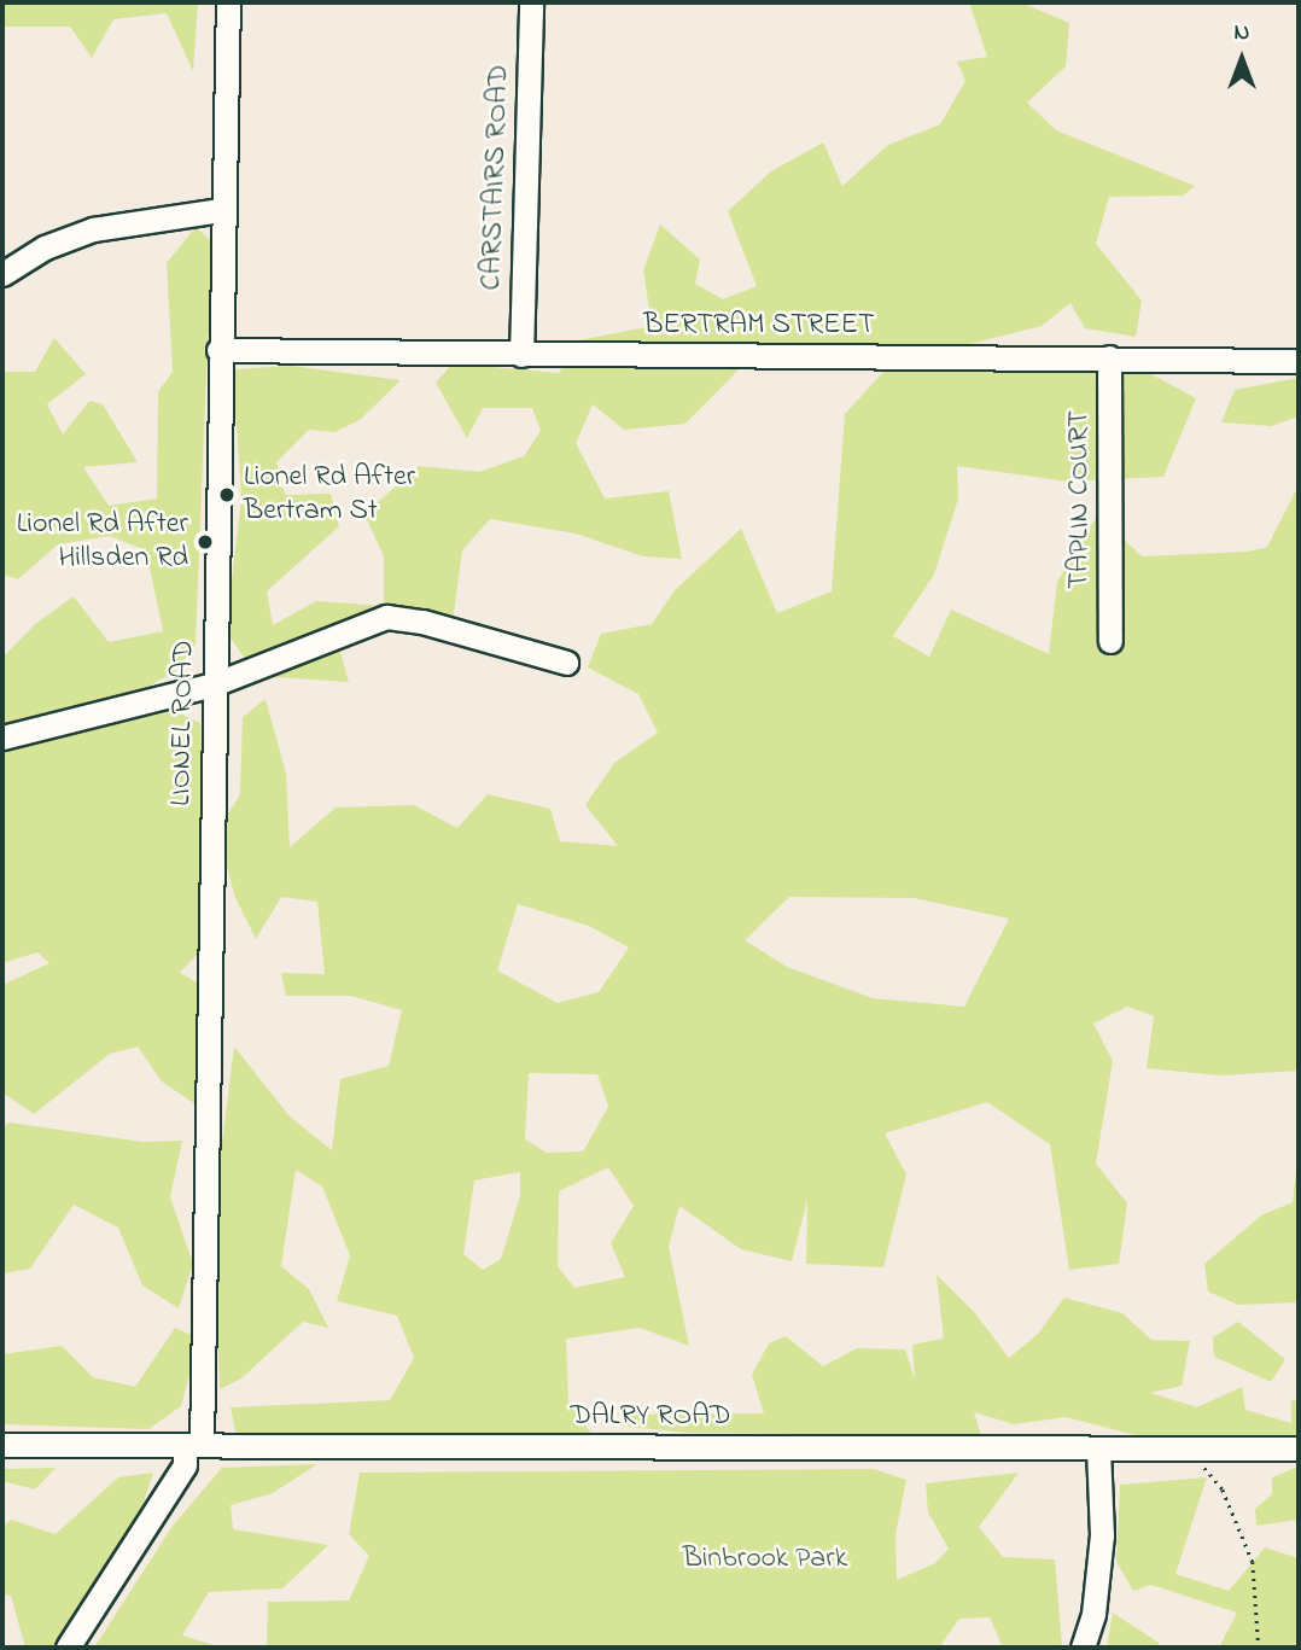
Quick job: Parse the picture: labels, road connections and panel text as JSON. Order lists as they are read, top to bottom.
{
  "streets": {
    "street": [
      "CARSTAIRS ROAD",
      "BERTRAM STREET",
      "TAPLIN COURT",
      "LIONEL ROAD",
      "DALRY ROAD"
    ]
  },
  "crossings": [
    ["CARSTAIRS ROAD", "BERTRAM STREET"],
    ["BERTRAM STREET", "TAPLIN COURT"],
    ["BERTRAM STREET", "LIONEL ROAD"],
    ["LIONEL ROAD", "DALRY ROAD"]
  ],
  "parks": ["Binbrook Park"],
  "places": ["Lionel Rd After Bertram St", "Lionel Rd After Hillsden Rd"],
  "north": "top"
}
